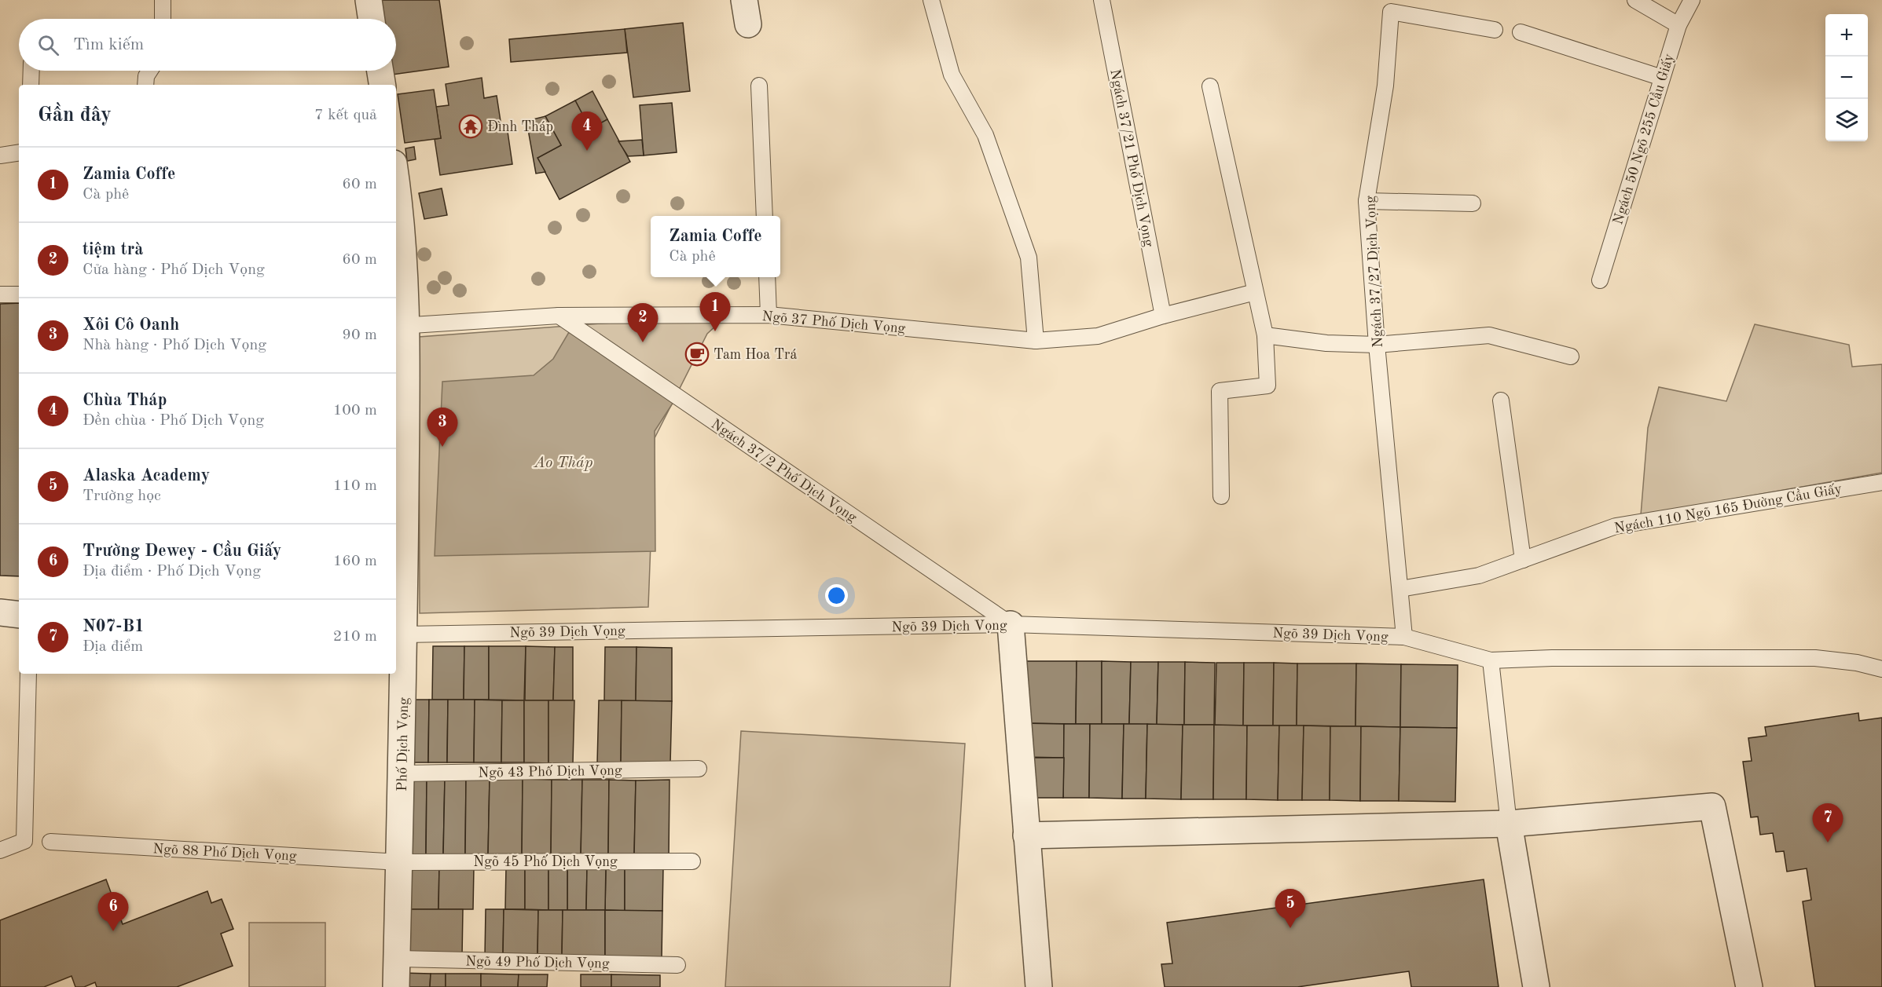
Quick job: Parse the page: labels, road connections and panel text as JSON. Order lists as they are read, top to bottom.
{
  "streets": {
    "street": ["Phố Dịch Vọng"],
    "lane": [
      "Ngách 50 Ngõ 255 Cầu Giấy",
      "Ngách 37/21 Phố Dịch Vọng",
      "Ngách 37/27 Dịch Vọng",
      "Ngõ 37 Phố Dịch Vọng",
      "Ngách 37/2 Phố Dịch Vọng",
      "Ngách 110 Ngõ 165 Đường Cầu Giấy",
      "Ngõ 39 Dịch Vọng",
      "Ngõ 43 Phố Dịch Vọng",
      "Ngõ 88 Phố Dịch Vọng",
      "Ngõ 45 Phố Dịch Vọng",
      "Ngõ 49 Phố Dịch Vọng"
    ]
  },
  "crossings": [
    ["Ngách 37/21 Phố Dịch Vọng", "Ngõ 37 Phố Dịch Vọng"],
    ["Ngách 37/27 Dịch Vọng", "Ngách 110 Ngõ 165 Đường Cầu Giấy"],
    ["Ngách 37/27 Dịch Vọng", "Ngõ 39 Dịch Vọng"],
    ["Ngõ 37 Phố Dịch Vọng", "Ngách 37/2 Phố Dịch Vọng"],
    ["Ngõ 37 Phố Dịch Vọng", "Phố Dịch Vọng"],
    ["Ngách 37/2 Phố Dịch Vọng", "Ngõ 39 Dịch Vọng"],
    ["Ngõ 39 Dịch Vọng", "Phố Dịch Vọng"],
    ["Phố Dịch Vọng", "Ngõ 43 Phố Dịch Vọng"],
    ["Phố Dịch Vọng", "Ngõ 88 Phố Dịch Vọng"],
    ["Phố Dịch Vọng", "Ngõ 45 Phố Dịch Vọng"],
    ["Phố Dịch Vọng", "Ngõ 49 Phố Dịch Vọng"],
    ["Ngõ 88 Phố Dịch Vọng", "Ngõ 45 Phố Dịch Vọng"]
  ],
  "water": ["Ao Tháp"],
  "places": {
    "temple": ["Đình Tháp"],
    "cafe": ["Tam Hoa Trá"]
  },
  "page": {
    "map_buttons": ["+", "−"],
    "search": "Tìm kiếm",
    "heading": ["Gần đây", "7 kết quả"],
    "pins": [
      "4",
      "1",
      "2",
      "3",
      "7",
      "5",
      "6"
    ],
    "list": [
      {
        "mark": "1",
        "name": "Zamia Coffe",
        "note": "Cà phê",
        "value": "60 m"
      },
      {
        "mark": "2",
        "name": "tiệm trà",
        "note": "Cửa hàng · Phố Dịch Vọng",
        "value": "60 m"
      },
      {
        "mark": "3",
        "name": "Xôi Cô Oanh",
        "note": "Nhà hàng · Phố Dịch Vọng",
        "value": "90 m"
      },
      {
        "mark": "4",
        "name": "Chùa Tháp",
        "note": "Đền chùa · Phố Dịch Vọng",
        "value": "100 m"
      },
      {
        "mark": "5",
        "name": "Alaska Academy",
        "note": "Trường học",
        "value": "110 m"
      },
      {
        "mark": "6",
        "name": "Trường Dewey - Cầu Giấy",
        "note": "Địa điểm · Phố Dịch Vọng",
        "value": "160 m"
      },
      {
        "mark": "7",
        "name": "N07-B1",
        "note": "Địa điểm",
        "value": "210 m"
      }
    ],
    "popup": ["Zamia Coffe", "Cà phê"]
  }
}
